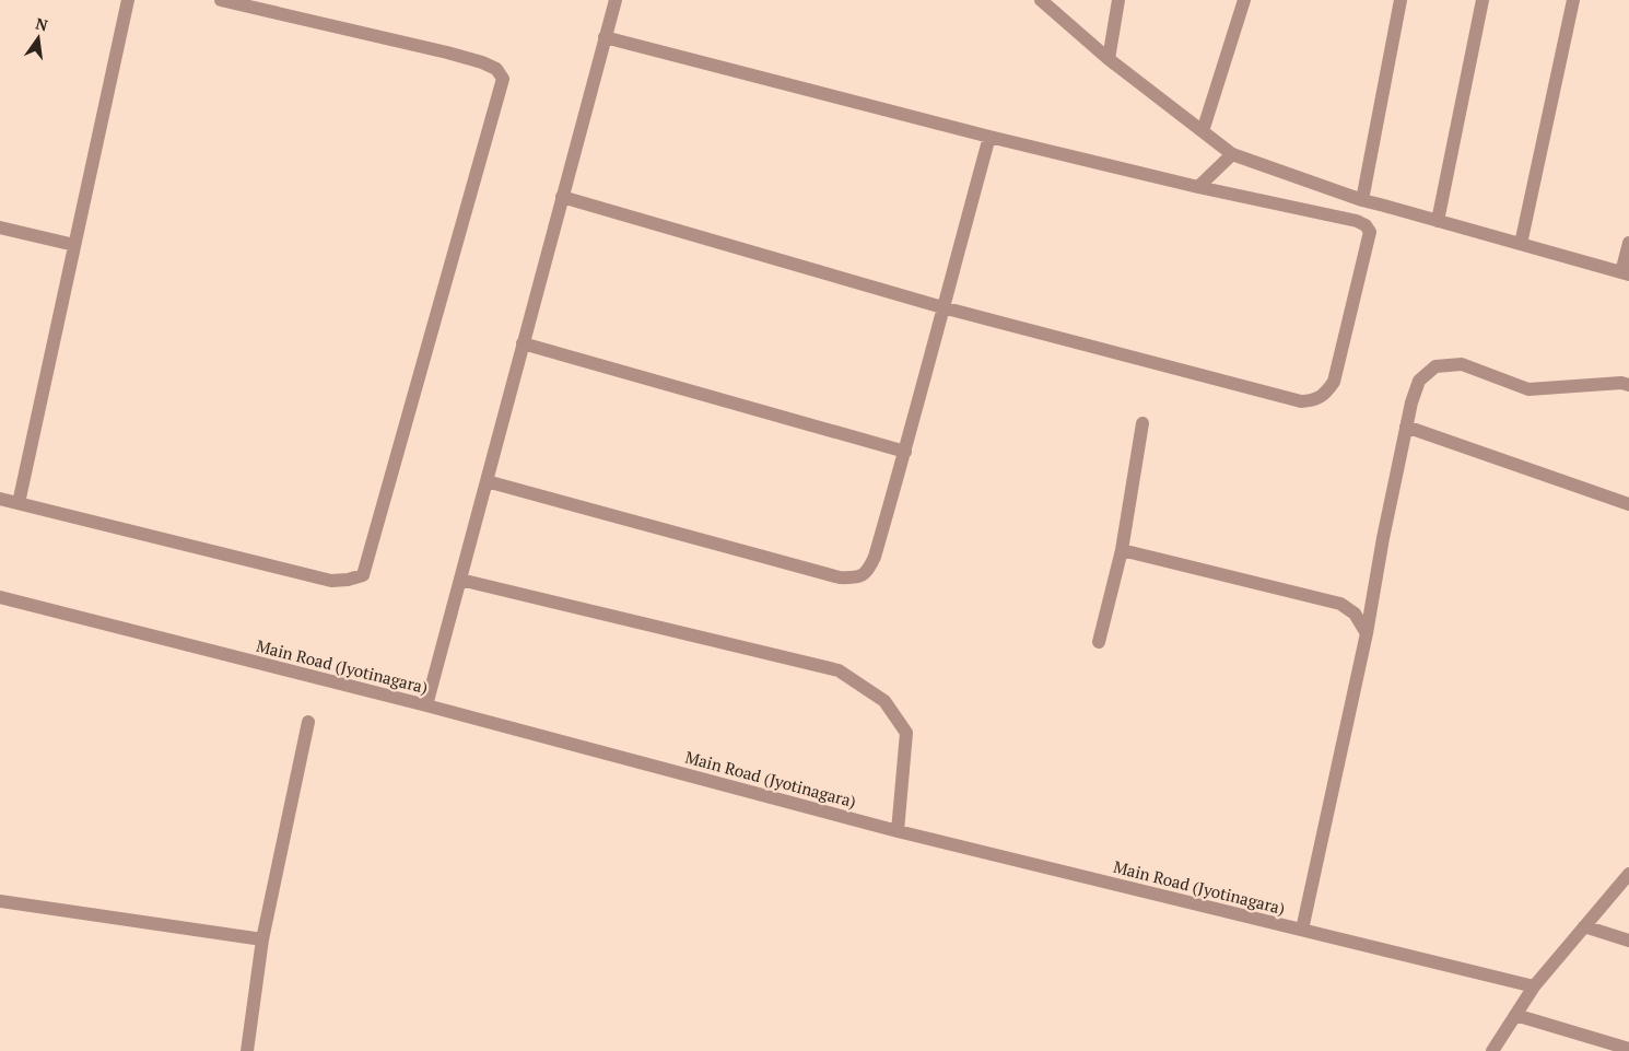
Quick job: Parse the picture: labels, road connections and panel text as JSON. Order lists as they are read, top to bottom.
{
  "streets": {
    "street": ["Main Road (Jyotinagara)"]
  },
  "north": "top"
}
